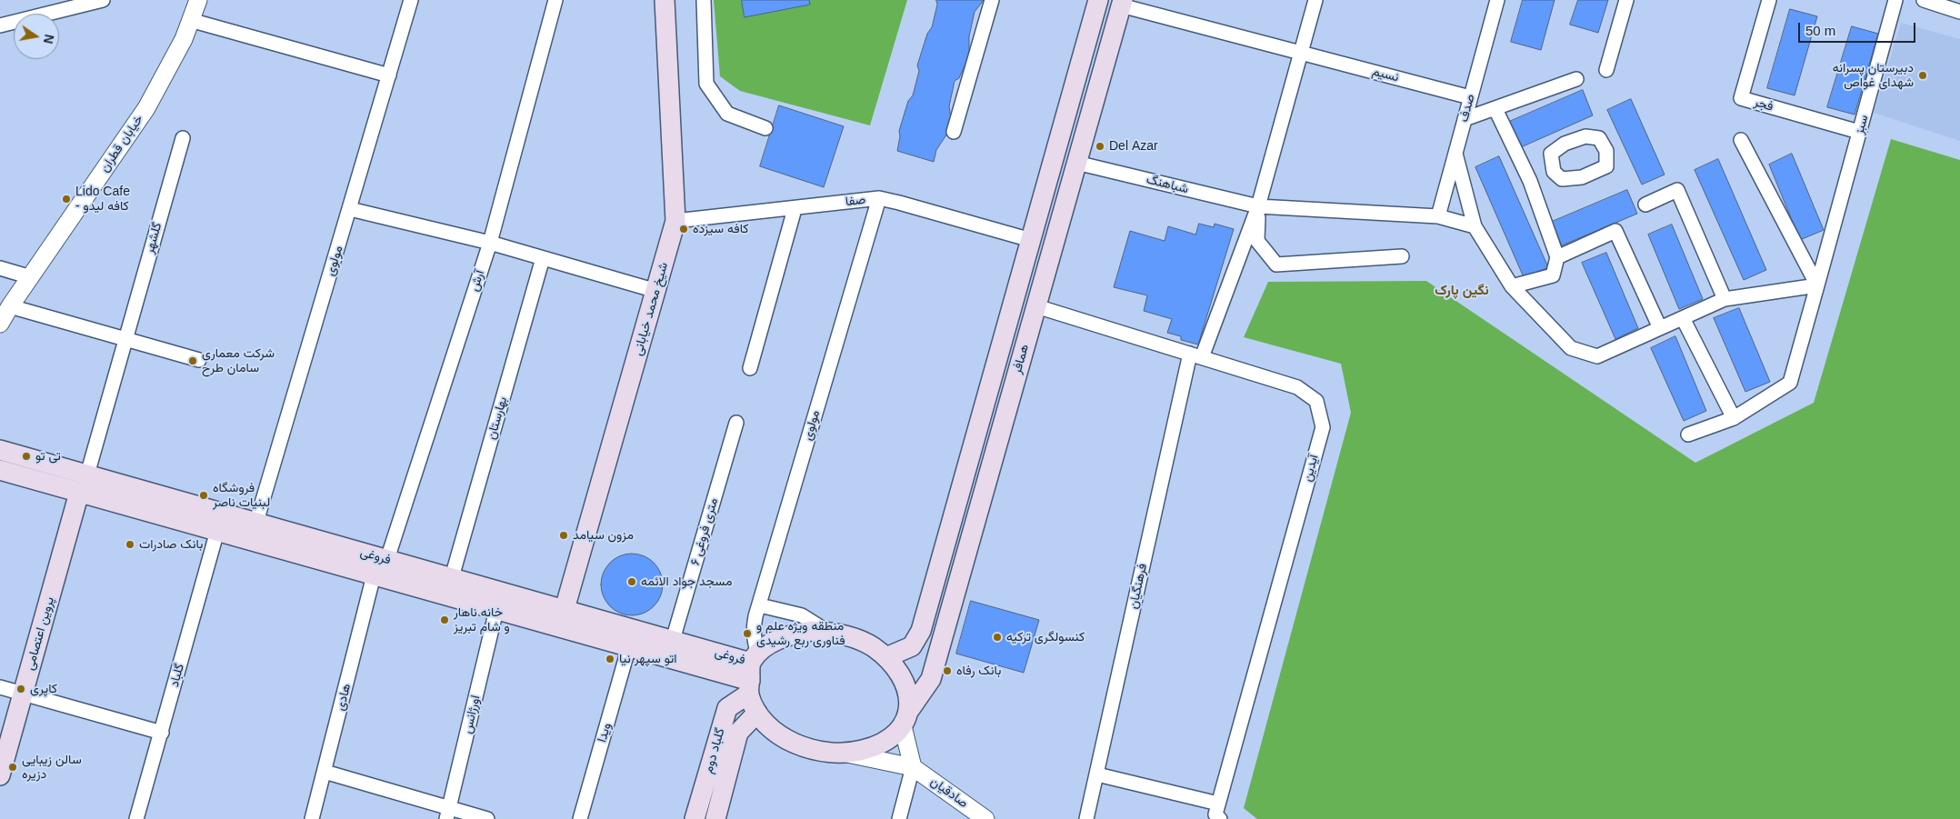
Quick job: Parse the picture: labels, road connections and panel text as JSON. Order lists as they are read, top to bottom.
{
  "streets": {
    "main road": [
      "شیخ محمد خیابانی",
      "همافر",
      "فروغى",
      "پروین اعتصامى",
      "گلباد دوم"
    ],
    "street": [
      "نسیم",
      "فجر",
      "صدف",
      "سبز",
      "خیابان قطران",
      "شباهنگ",
      "صفا",
      "گلشهر",
      "مولوی",
      "آرش",
      "بهارستان",
      "آیدین",
      "۶ متری فروغی",
      "فرهنگیان",
      "گلباد",
      "هادی",
      "اورژانس",
      "ویدا",
      "صادقیان"
    ]
  },
  "crossings": [
    ["نسیم", "صدف"],
    ["نسیم", "همافر"],
    ["فجر", "سبز"],
    ["صدف", "شباهنگ"],
    ["شباهنگ", "همافر"],
    ["شباهنگ", "فرهنگیان"],
    ["صفا", "مولوی"],
    ["صفا", "شیخ محمد خیابانی"],
    ["صفا", "همافر"],
    ["گلشهر", "فروغى"],
    ["مولوی", "همافر"],
    ["مولوی", "فروغى"],
    ["مولوی", "گلباد دوم"],
    ["آرش", "فروغى"],
    ["شیخ محمد خیابانی", "فروغى"],
    ["همافر", "آیدین"],
    ["همافر", "فروغى"],
    ["همافر", "گلباد دوم"],
    ["بهارستان", "فروغى"],
    ["آیدین", "فرهنگیان"],
    ["۶ متری فروغی", "فروغى"],
    ["فروغى", "پروین اعتصامى"],
    ["فروغى", "گلباد"],
    ["فروغى", "هادی"],
    ["فروغى", "اورژانس"],
    ["فروغى", "ویدا"],
    ["فروغى", "گلباد دوم"]
  ],
  "districts": ["نگین پارک"],
  "places": [
    "دبیرستان پسرانه شهدای غواص",
    "Del Azar",
    "Lido Cafe - کافه لیدو",
    "کافه سیزده",
    "شرکت معماری سامان طرح",
    "تی تو",
    "فروشگاه لبنیات ناصر",
    "مزون سیامد",
    "بانک صادرات",
    "مسجد جواد الائمه",
    "خانه ناهار و شام تبریز",
    "منطقه ویژه علم و فناوری ربع رشیدی",
    "کنسولگری ترکیه",
    "اتو سپهر نیا",
    "بانک رفاه",
    "کاپری",
    "سالن زیبایی دزیره"
  ],
  "scale_bar": "50 m",
  "north": "right"
}
